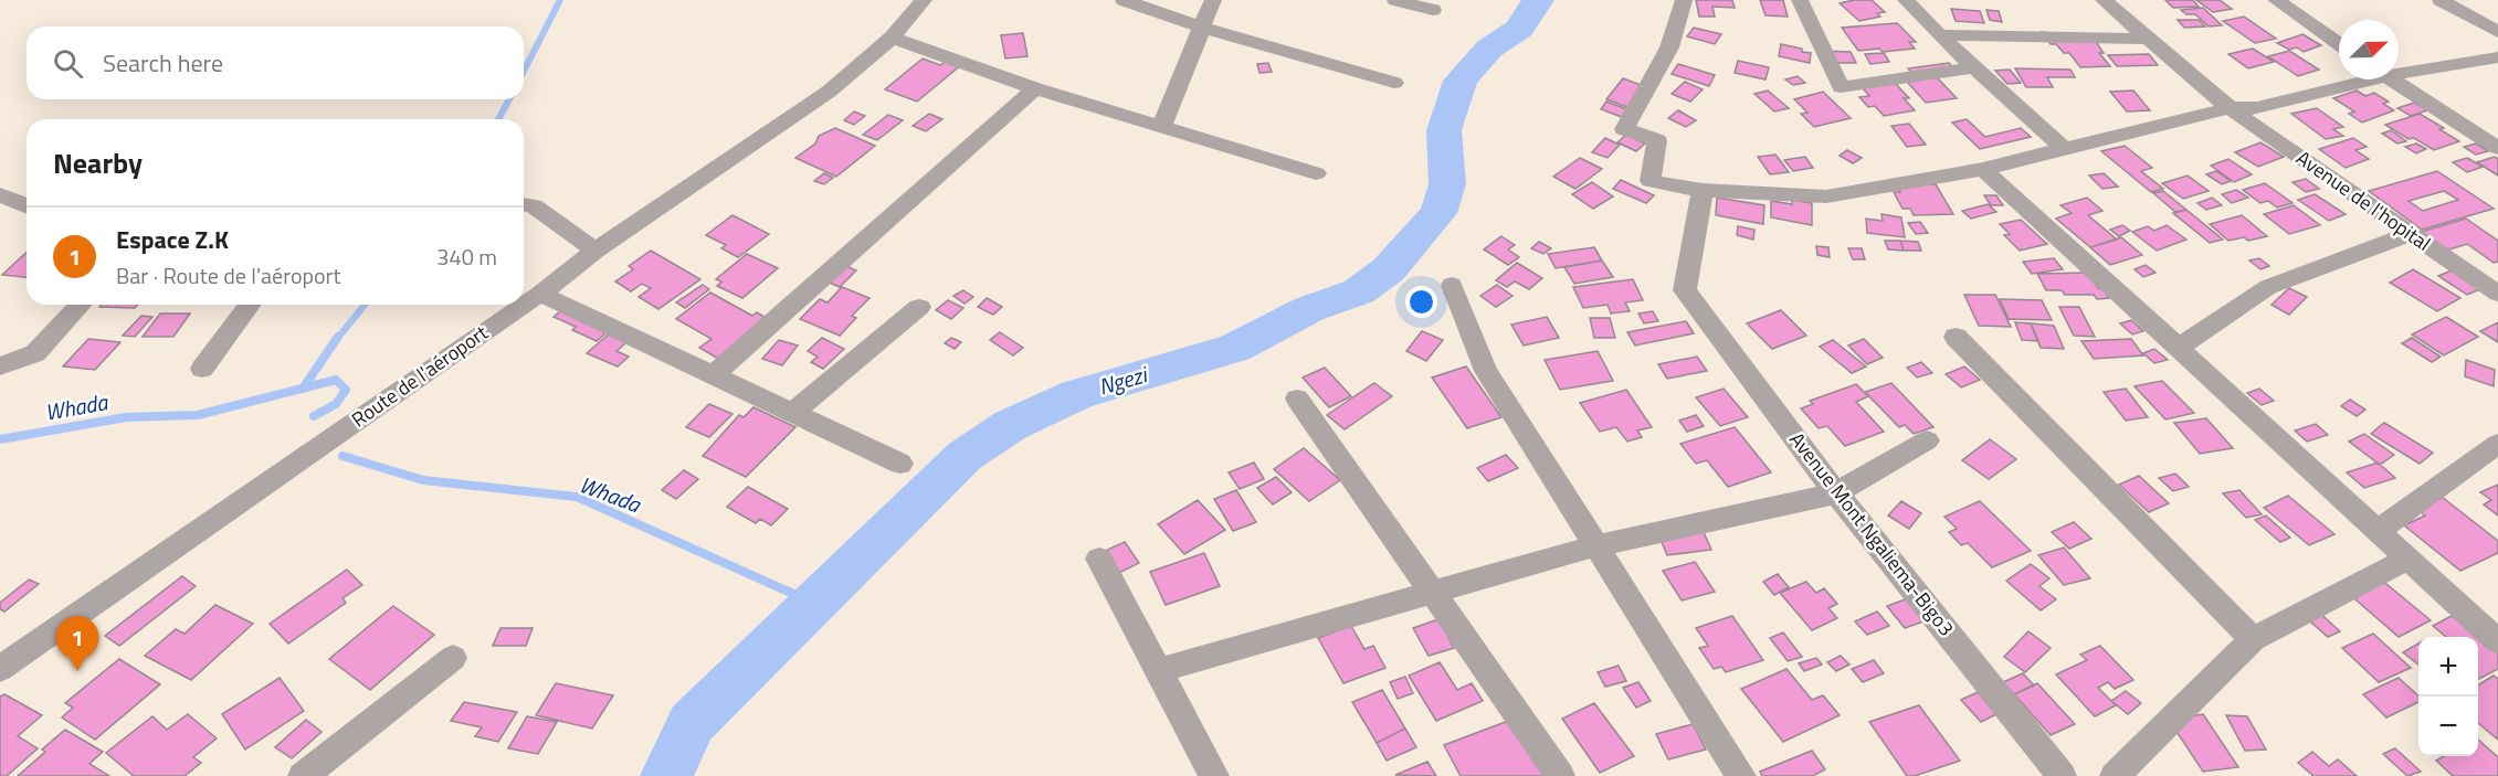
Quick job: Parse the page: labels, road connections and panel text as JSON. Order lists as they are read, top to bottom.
{
  "streets": {
    "street": ["Avenue de l'hopital", "Route de l'aéroport", "Avenue Mont Ngaliema-Bigo3"]
  },
  "water": ["Ngezi", "Whada"],
  "north": "top right",
  "page": {
    "search": "Search here",
    "heading": "Nearby",
    "list": [
      {
        "mark": "1",
        "name": "Espace Z.K",
        "note": "Bar · Route de l'aéroport",
        "value": "340 m"
      }
    ],
    "pins": "1",
    "map_buttons": ["+", "−"]
  }
}
